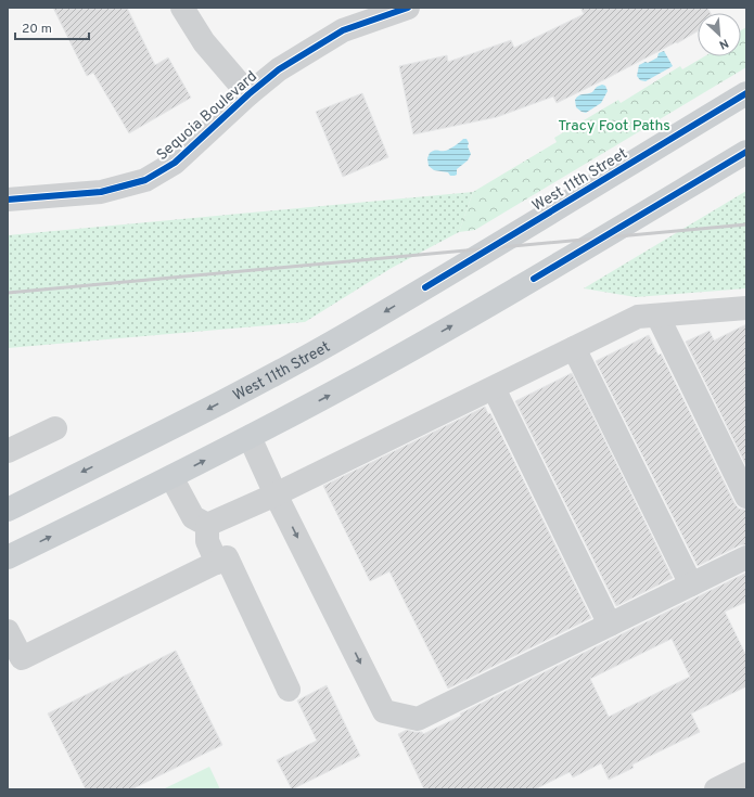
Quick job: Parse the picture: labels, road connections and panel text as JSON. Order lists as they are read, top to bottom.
{
  "streets": {
    "main road": ["West 11th Street"],
    "street": ["Sequoia Boulevard"]
  },
  "parks": ["Tracy Foot Paths"],
  "scale_bar": "20 m",
  "north": "bottom right"
}
